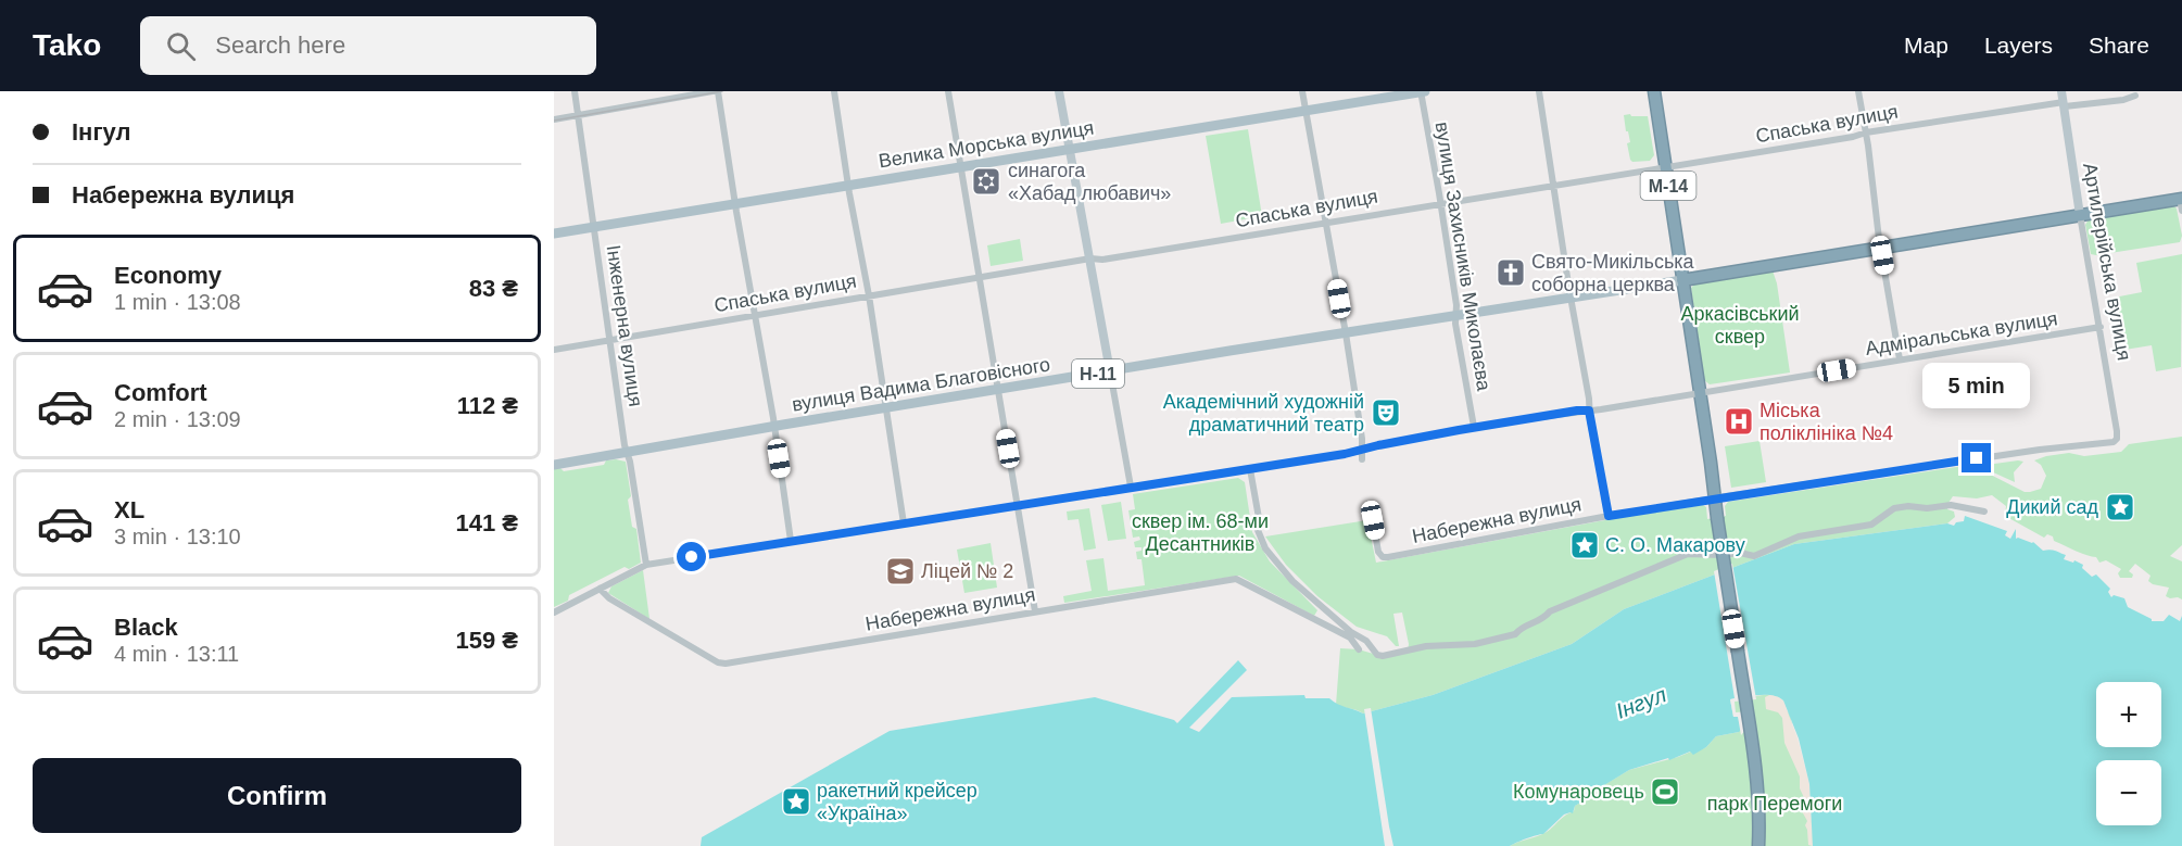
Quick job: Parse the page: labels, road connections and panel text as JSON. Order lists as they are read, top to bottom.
{
  "streets": {
    "highway": ["М-14", "вулиця Вадима Благовісного"],
    "main road": ["Велика Морська вулиця", "Н-11"],
    "street": [
      "Спаська вулиця",
      "вулиця Захисників Миколаєва",
      "Артилерійська вулиця",
      "Інженерна вулиця",
      "Адміральська вулиця",
      "Набережна вулиця"
    ]
  },
  "crossings": [
    ["Спаська вулиця", "М-14"],
    ["Спаська вулиця", "вулиця Захисників Миколаєва"],
    ["Спаська вулиця", "Артилерійська вулиця"],
    ["Спаська вулиця", "Інженерна вулиця"],
    ["Велика Морська вулиця", "вулиця Захисників Миколаєва"],
    ["Велика Морська вулиця", "Інженерна вулиця"],
    ["М-14", "Адміральська вулиця"],
    ["М-14", "вулиця Вадима Благовісного"],
    ["М-14", "Набережна вулиця"],
    ["вулиця Захисників Миколаєва", "Адміральська вулиця"],
    ["вулиця Захисників Миколаєва", "вулиця Вадима Благовісного"],
    ["Артилерійська вулиця", "Адміральська вулиця"],
    ["Артилерійська вулиця", "вулиця Вадима Благовісного"],
    ["Артилерійська вулиця", "Набережна вулиця"],
    ["Інженерна вулиця", "Адміральська вулиця"],
    ["Інженерна вулиця", "вулиця Вадима Благовісного"],
    ["Адміральська вулиця", "Набережна вулиця"]
  ],
  "water": ["Інгул"],
  "parks": ["Аркасівський сквер", "сквер ім. 68-ми Десантників", "парк Перемоги"],
  "places": {
    "synagogue": ["синагога «Хабад любавич»"],
    "church": ["Свято-Микільська соборна церква"],
    "theatre": ["Академічний художній драматичний театр"],
    "hospital": ["Міська поліклініка №4"],
    "place": ["Дикий сад", "С. О. Макарову", "ракетний крейсер «Україна»"],
    "school or university": ["Ліцей № 2"],
    "sports": ["Комунаровець"]
  },
  "page": {
    "header": "Tako",
    "search": "Search here",
    "nav": ["Map", "Layers", "Share"],
    "banner": ["Інгул", "Набережна вулиця"],
    "list": [
      {
        "name": "Economy",
        "note": "1 min · 13:08",
        "value": "83 ₴"
      },
      {
        "name": "Comfort",
        "note": "2 min · 13:09",
        "value": "112 ₴"
      },
      {
        "name": "XL",
        "note": "3 min · 13:10",
        "value": "141 ₴"
      },
      {
        "name": "Black",
        "note": "4 min · 13:11",
        "value": "159 ₴"
      }
    ],
    "bubble": "5 min",
    "map_buttons": ["+", "−"],
    "buttons": "Confirm"
  }
}
